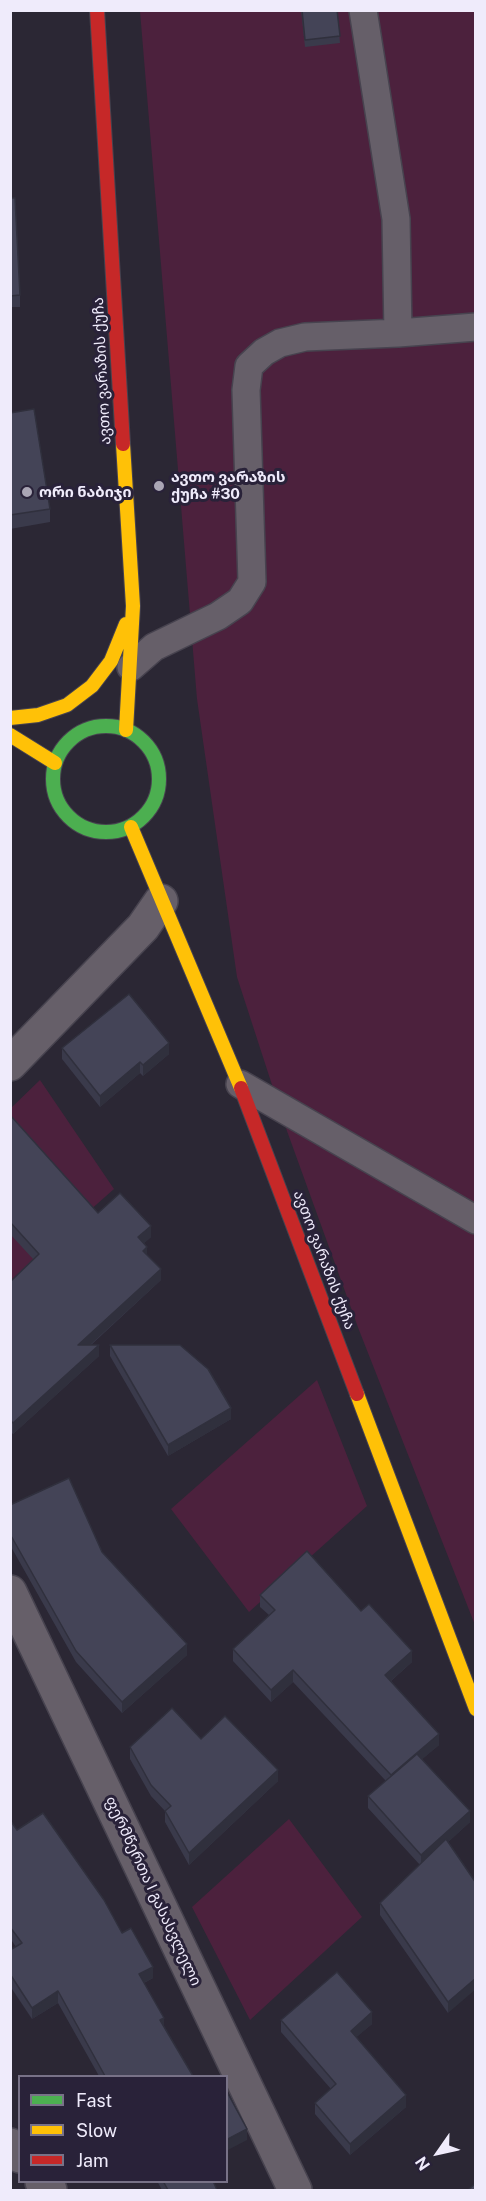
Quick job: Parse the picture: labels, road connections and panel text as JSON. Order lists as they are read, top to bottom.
{
  "streets": {
    "street": ["ავთო ვარაზის ქუჩა", "ფერმწერთა I გასასვლელი"]
  },
  "places": ["ავთო ვარაზის ქუჩა #30", "ორი ნაბიჯი"],
  "legend": ["Fast", "Slow", "Jam"],
  "north": "bottom left"
}
